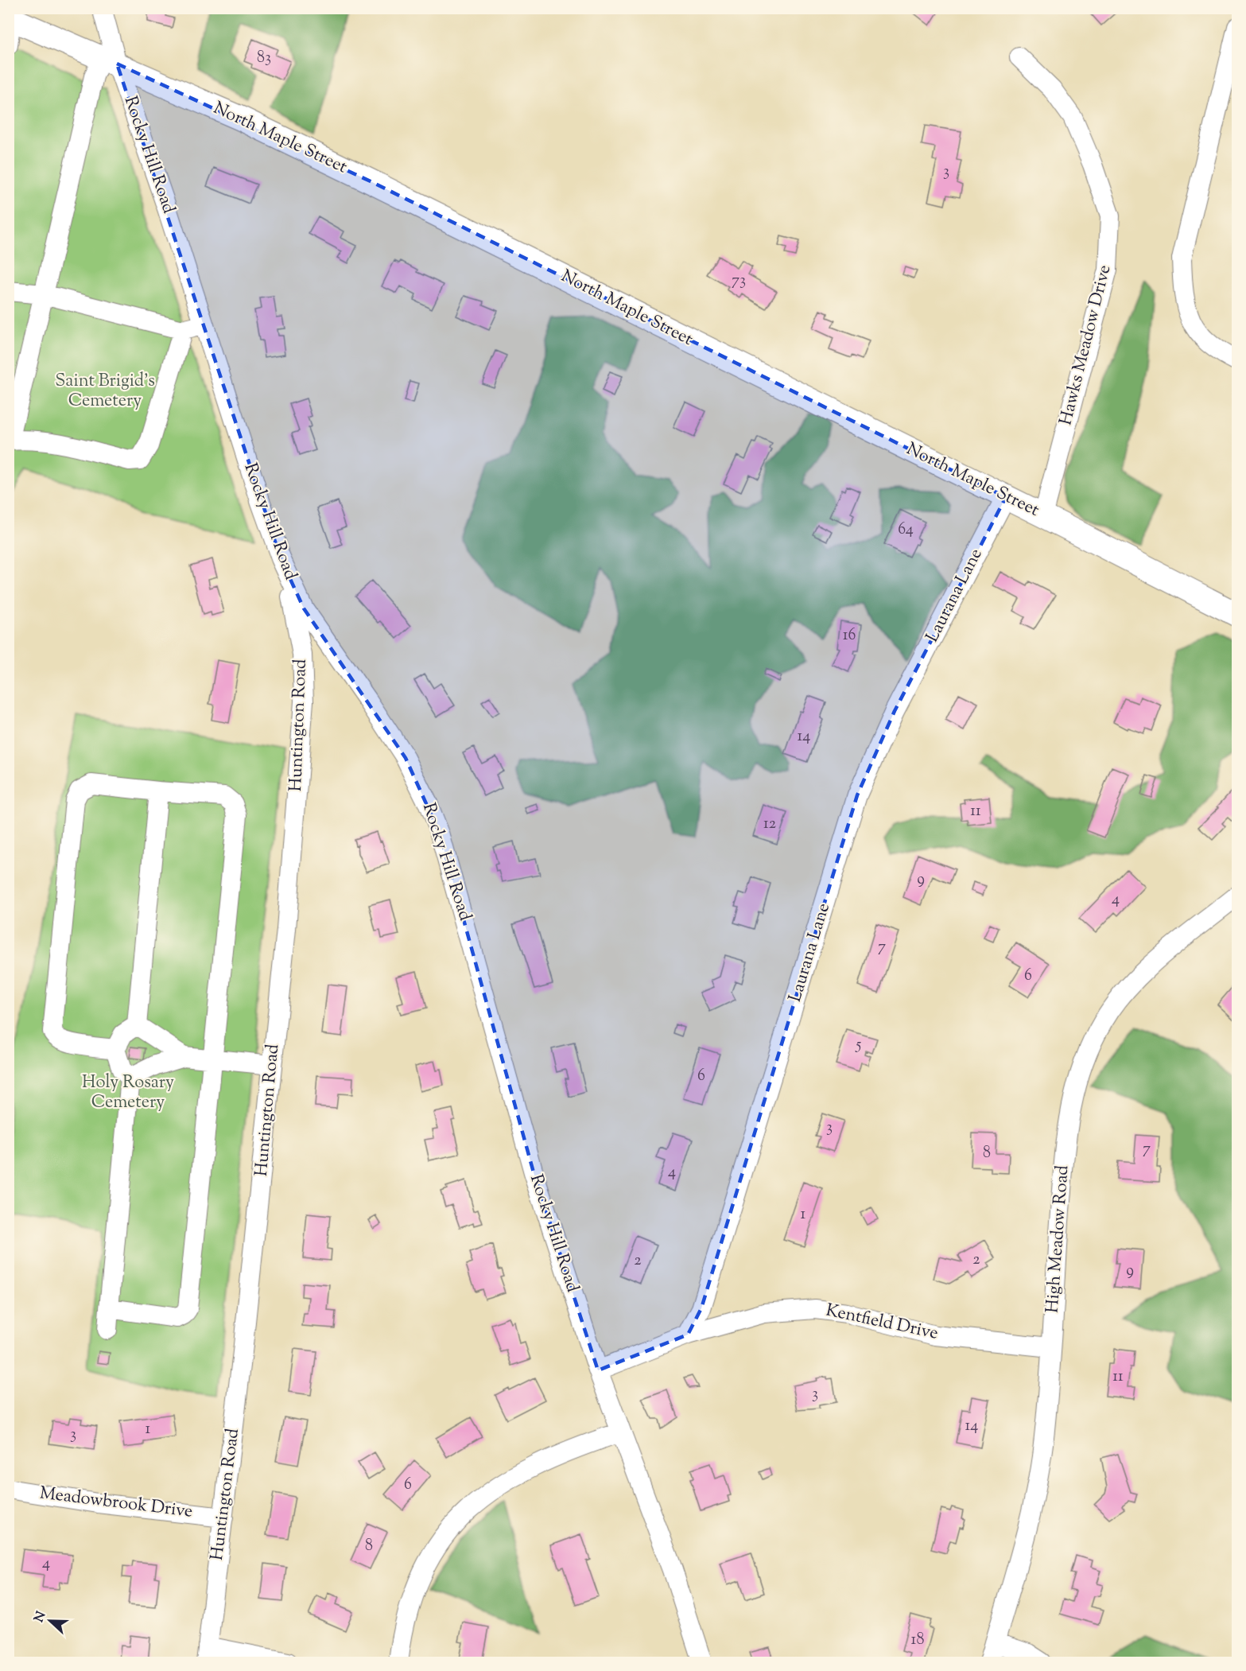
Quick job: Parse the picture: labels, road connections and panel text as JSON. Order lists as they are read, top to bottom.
{
  "streets": {
    "main road": ["North Maple Street"],
    "street": [
      "Rocky Hill Road",
      "Hawks Meadow Drive",
      "Laurana Lane",
      "Huntington Road",
      "High Meadow Road",
      "Kentfield Drive",
      "Meadowbrook Drive"
    ]
  },
  "crossings": [
    ["North Maple Street", "Rocky Hill Road"],
    ["North Maple Street", "Hawks Meadow Drive"],
    ["North Maple Street", "Laurana Lane"],
    ["Rocky Hill Road", "Huntington Road"],
    ["Laurana Lane", "Kentfield Drive"],
    ["Huntington Road", "Meadowbrook Drive"],
    ["High Meadow Road", "Kentfield Drive"]
  ],
  "parks": ["Saint Brigid's Cemetery", "Holy Rosary Cemetery"],
  "house_numbers": [
    "83",
    "3",
    "73",
    "64",
    "16",
    "14",
    "11",
    "12",
    "9",
    "4",
    "7",
    "6",
    "5",
    "6",
    "3",
    "7",
    "8",
    "4",
    "1",
    "2",
    "2",
    "9",
    "11",
    "3",
    "14",
    "1",
    "3",
    "6",
    "8",
    "4",
    "18"
  ],
  "north": "left"
}
